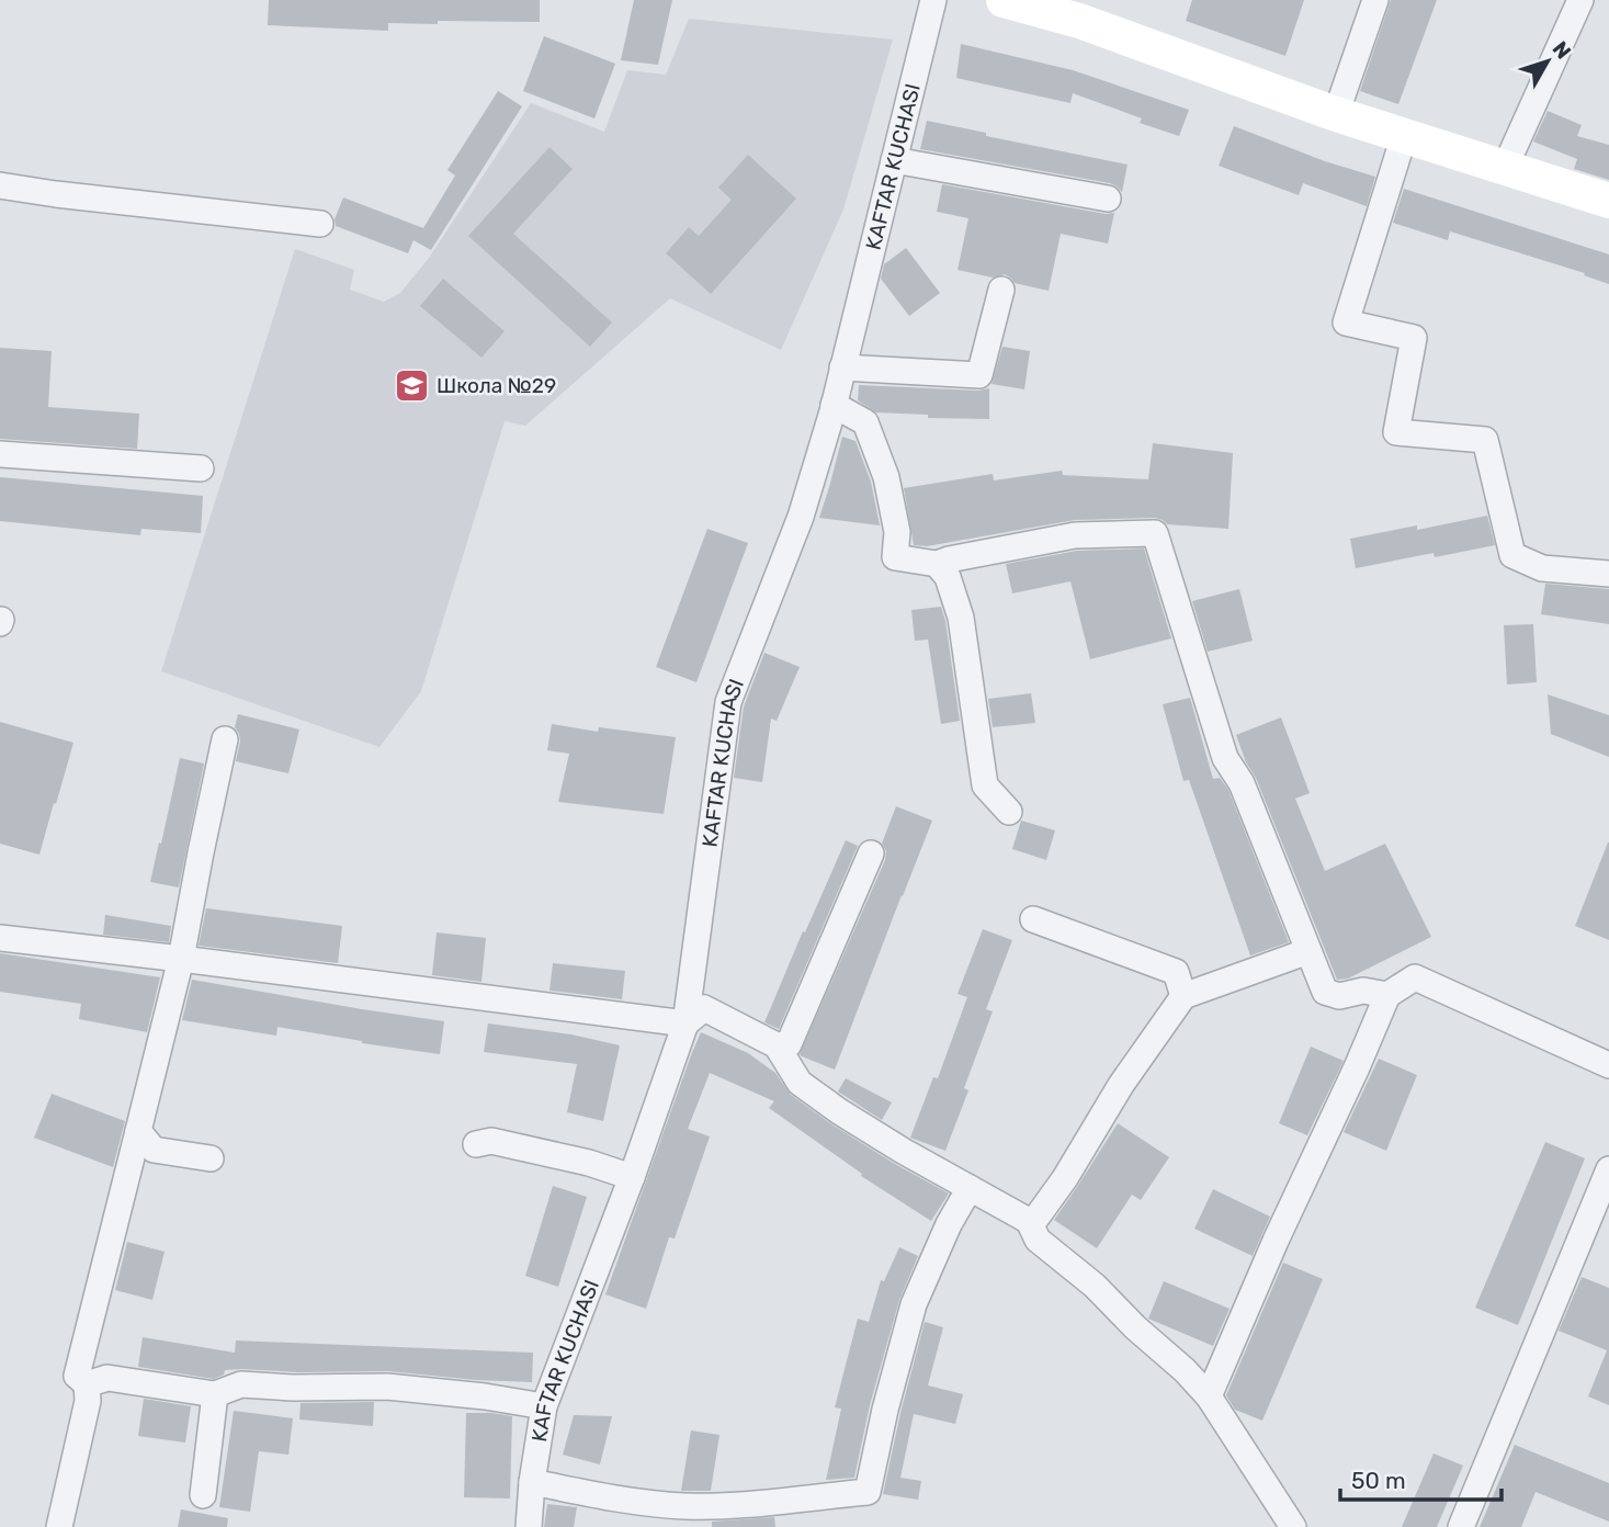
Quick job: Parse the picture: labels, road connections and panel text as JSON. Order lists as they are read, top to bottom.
{
  "streets": {
    "street": ["KAFTAR KUCHASI"]
  },
  "places": {
    "school or university": ["Школа №29"]
  },
  "scale_bar": "50 m",
  "north": "top right"
}
